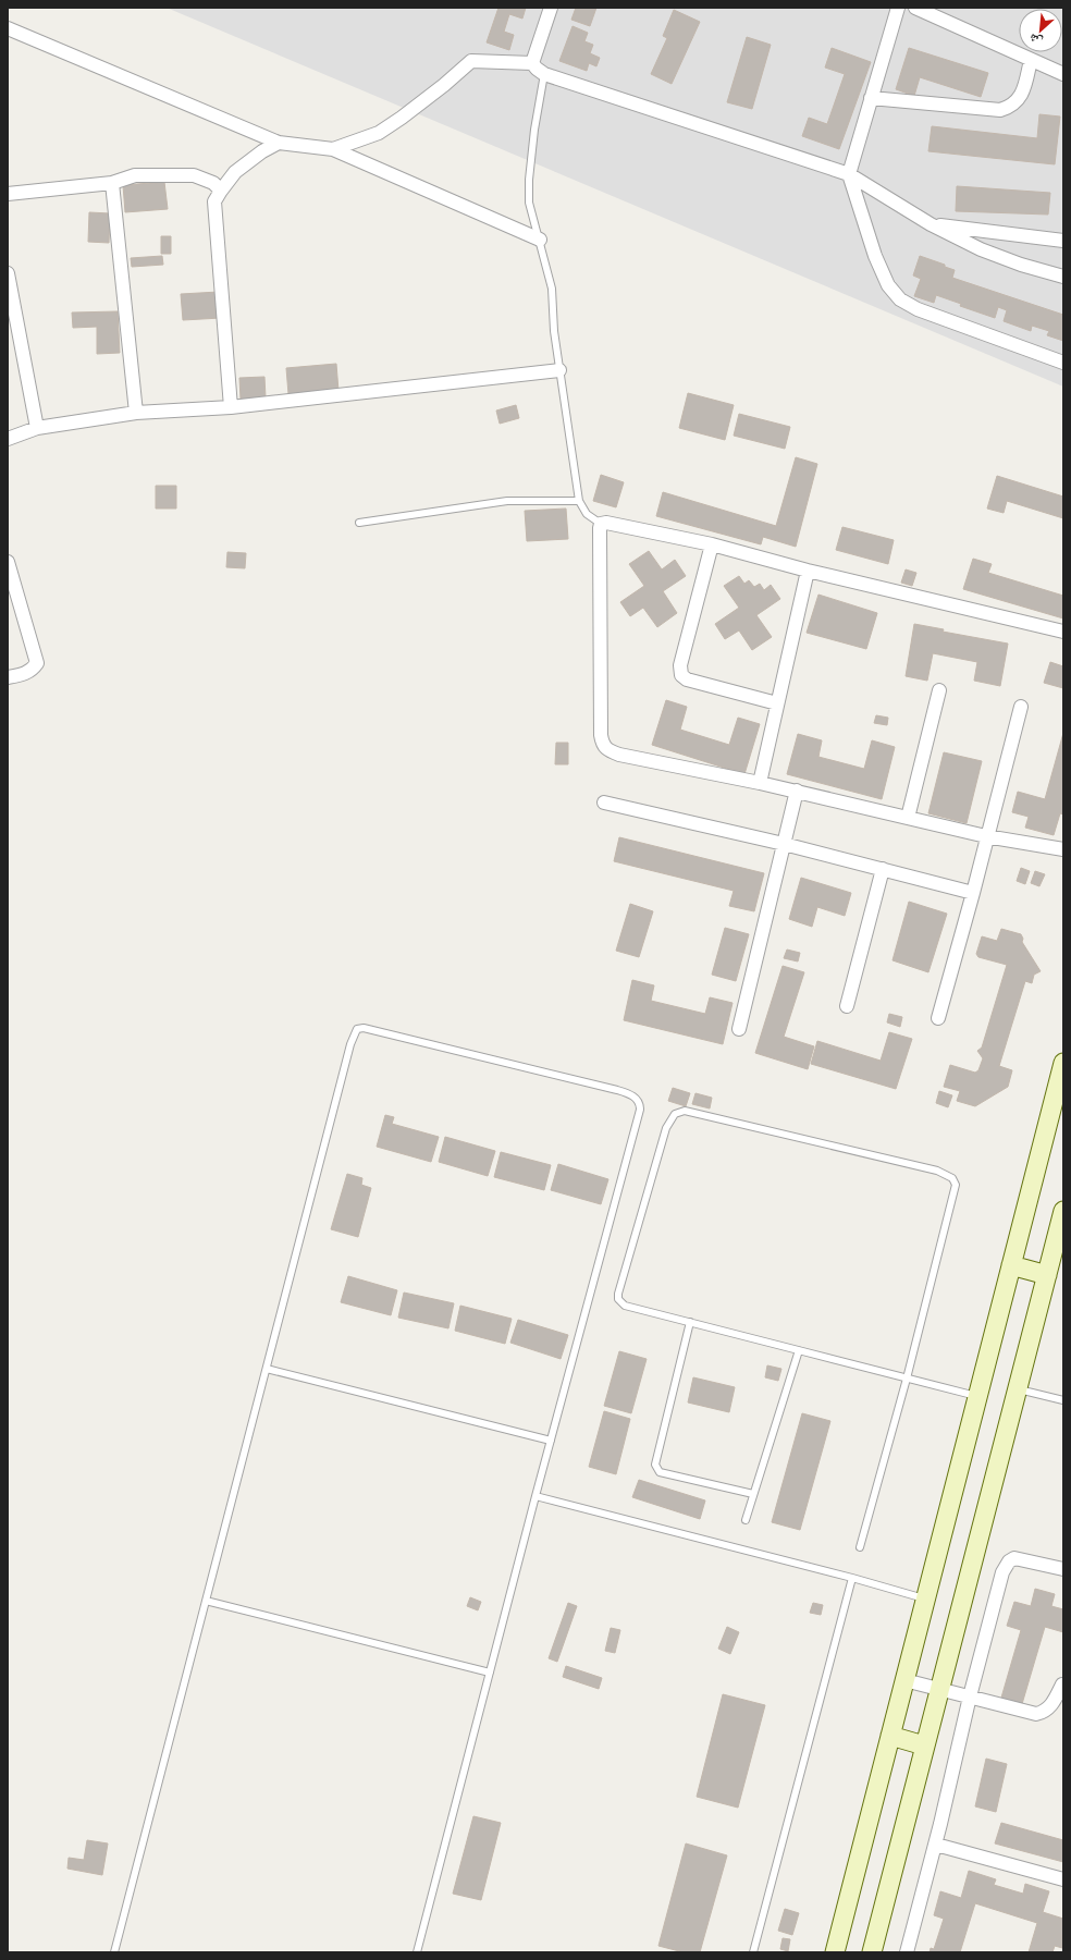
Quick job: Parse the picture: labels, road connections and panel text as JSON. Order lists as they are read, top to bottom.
{
  "north": "bottom left"
}
